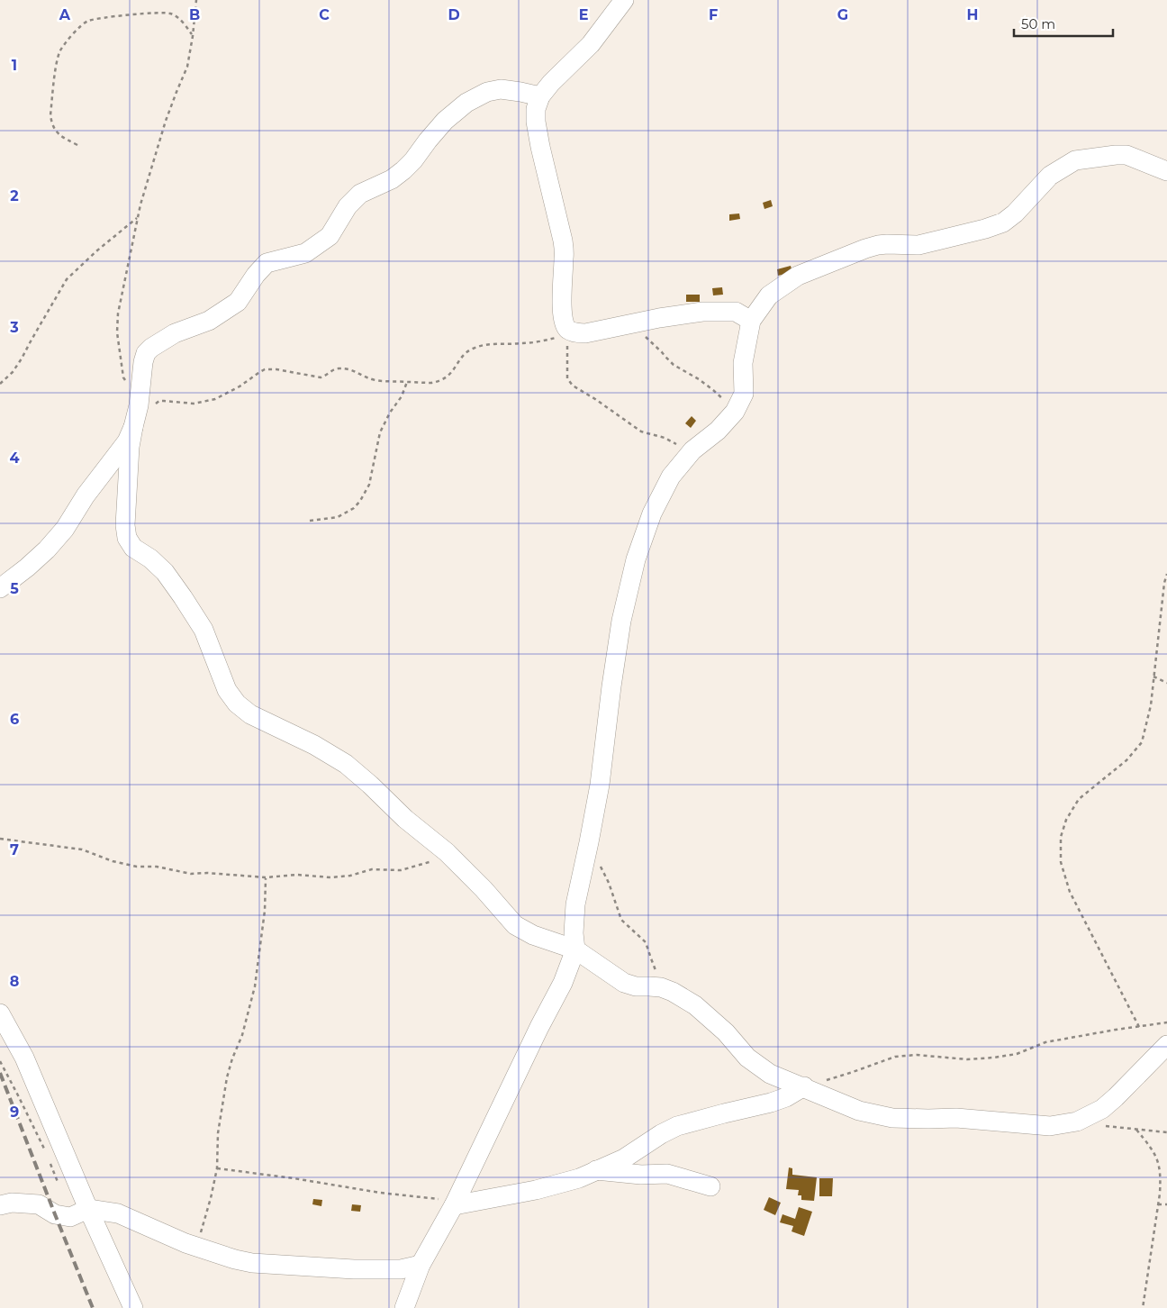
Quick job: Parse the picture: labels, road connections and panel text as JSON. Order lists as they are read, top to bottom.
{
  "scale_bar": "50 m",
  "grid": {
    "columns": [
      "A",
      "B",
      "C",
      "D",
      "E",
      "F",
      "G",
      "H"
    ],
    "rows": [
      "1",
      "2",
      "3",
      "4",
      "5",
      "6",
      "7",
      "8",
      "9"
    ]
  }
}
